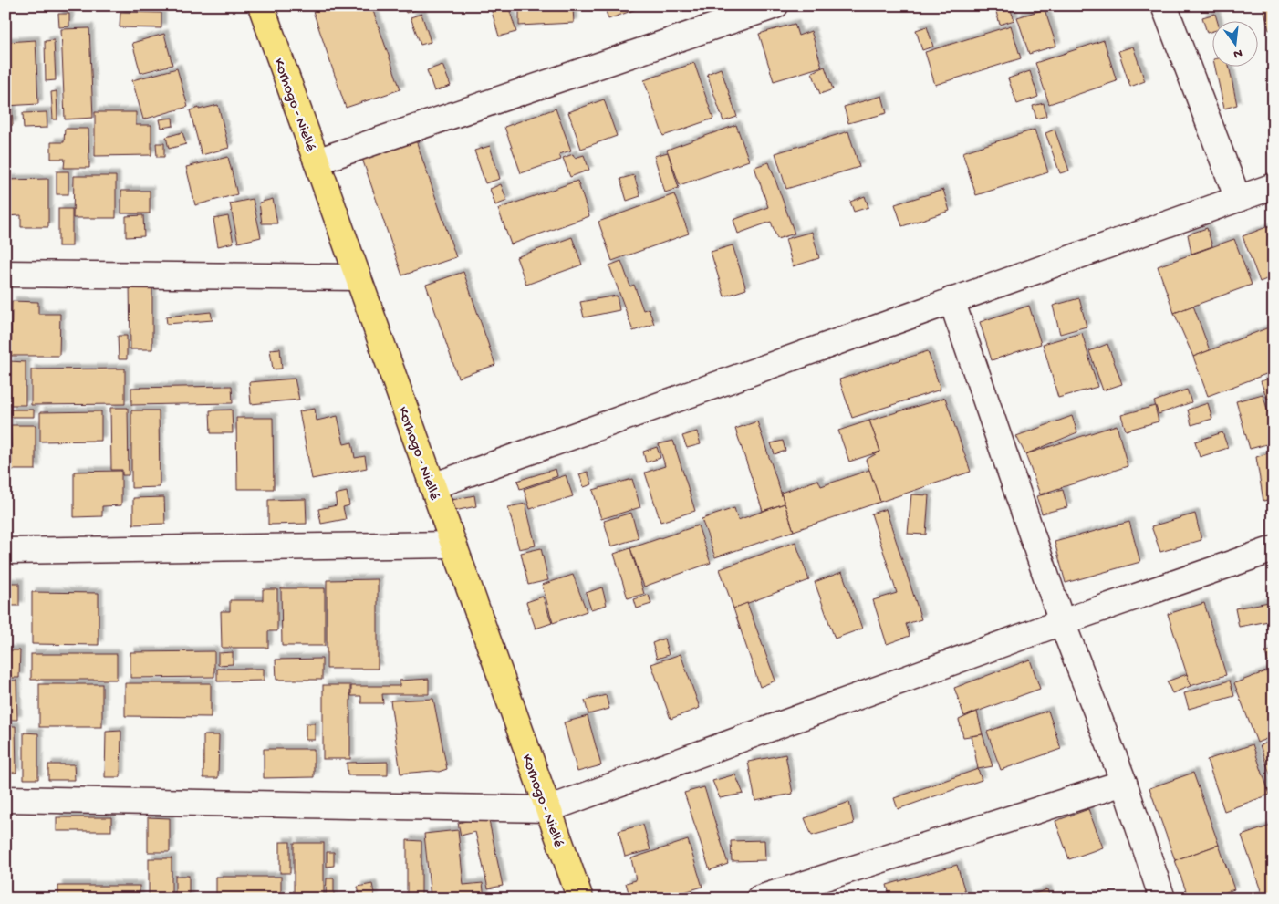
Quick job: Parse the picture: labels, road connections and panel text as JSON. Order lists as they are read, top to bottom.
{
  "streets": {
    "main road": ["Korhogo - Niellé"]
  },
  "north": "bottom"
}
